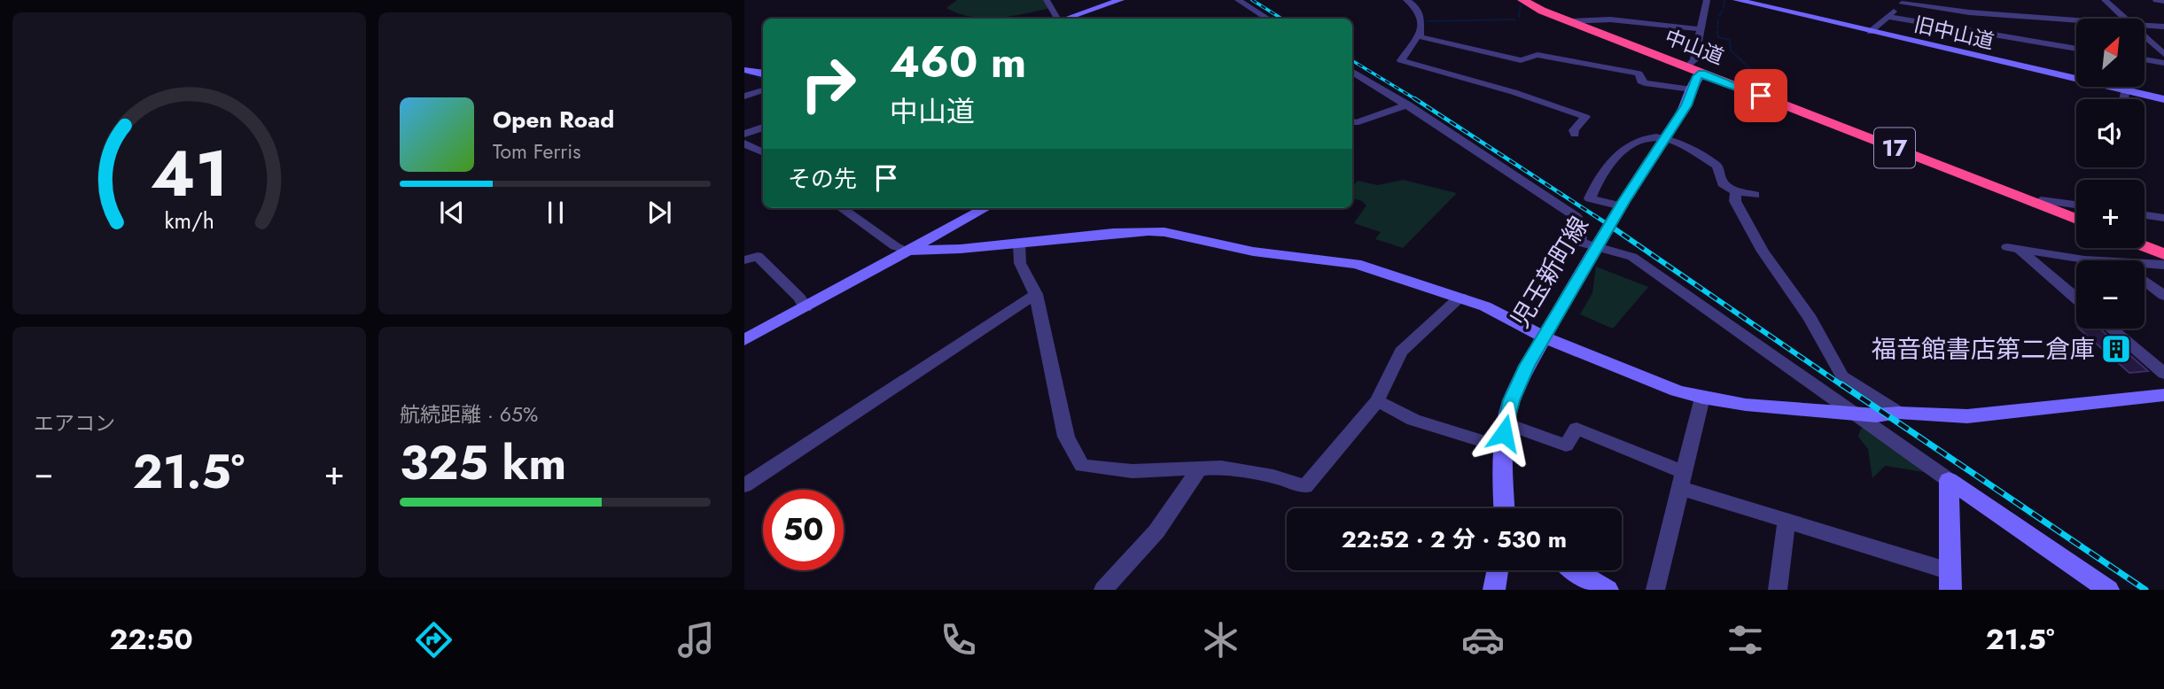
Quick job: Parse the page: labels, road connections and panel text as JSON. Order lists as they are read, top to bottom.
{
  "streets": {
    "highway": ["中山道", "17"],
    "street": ["旧中山道", "児玉新町線"]
  },
  "crossings": [
    ["中山道", "児玉新町線"]
  ],
  "places": {
    "building": ["福音館書店第二倉庫"]
  },
  "north": "top right",
  "page": {
    "map_buttons": ["+", "−"],
    "turn": ["460 m", "中山道"],
    "song": ["Open Road", "Tom Ferris"],
    "then": "その先",
    "tile": [
      "エアコン",
      ["航続距離 · 65%", "325 km"]
    ],
    "heat": ["−", "21.5°", "+"],
    "limit": "50",
    "trip": "22:52 · 2 分 · 530 m",
    "tabs": ["22:50", "21.5°"],
    "gauge": ["41", "km/h"]
  }
}
